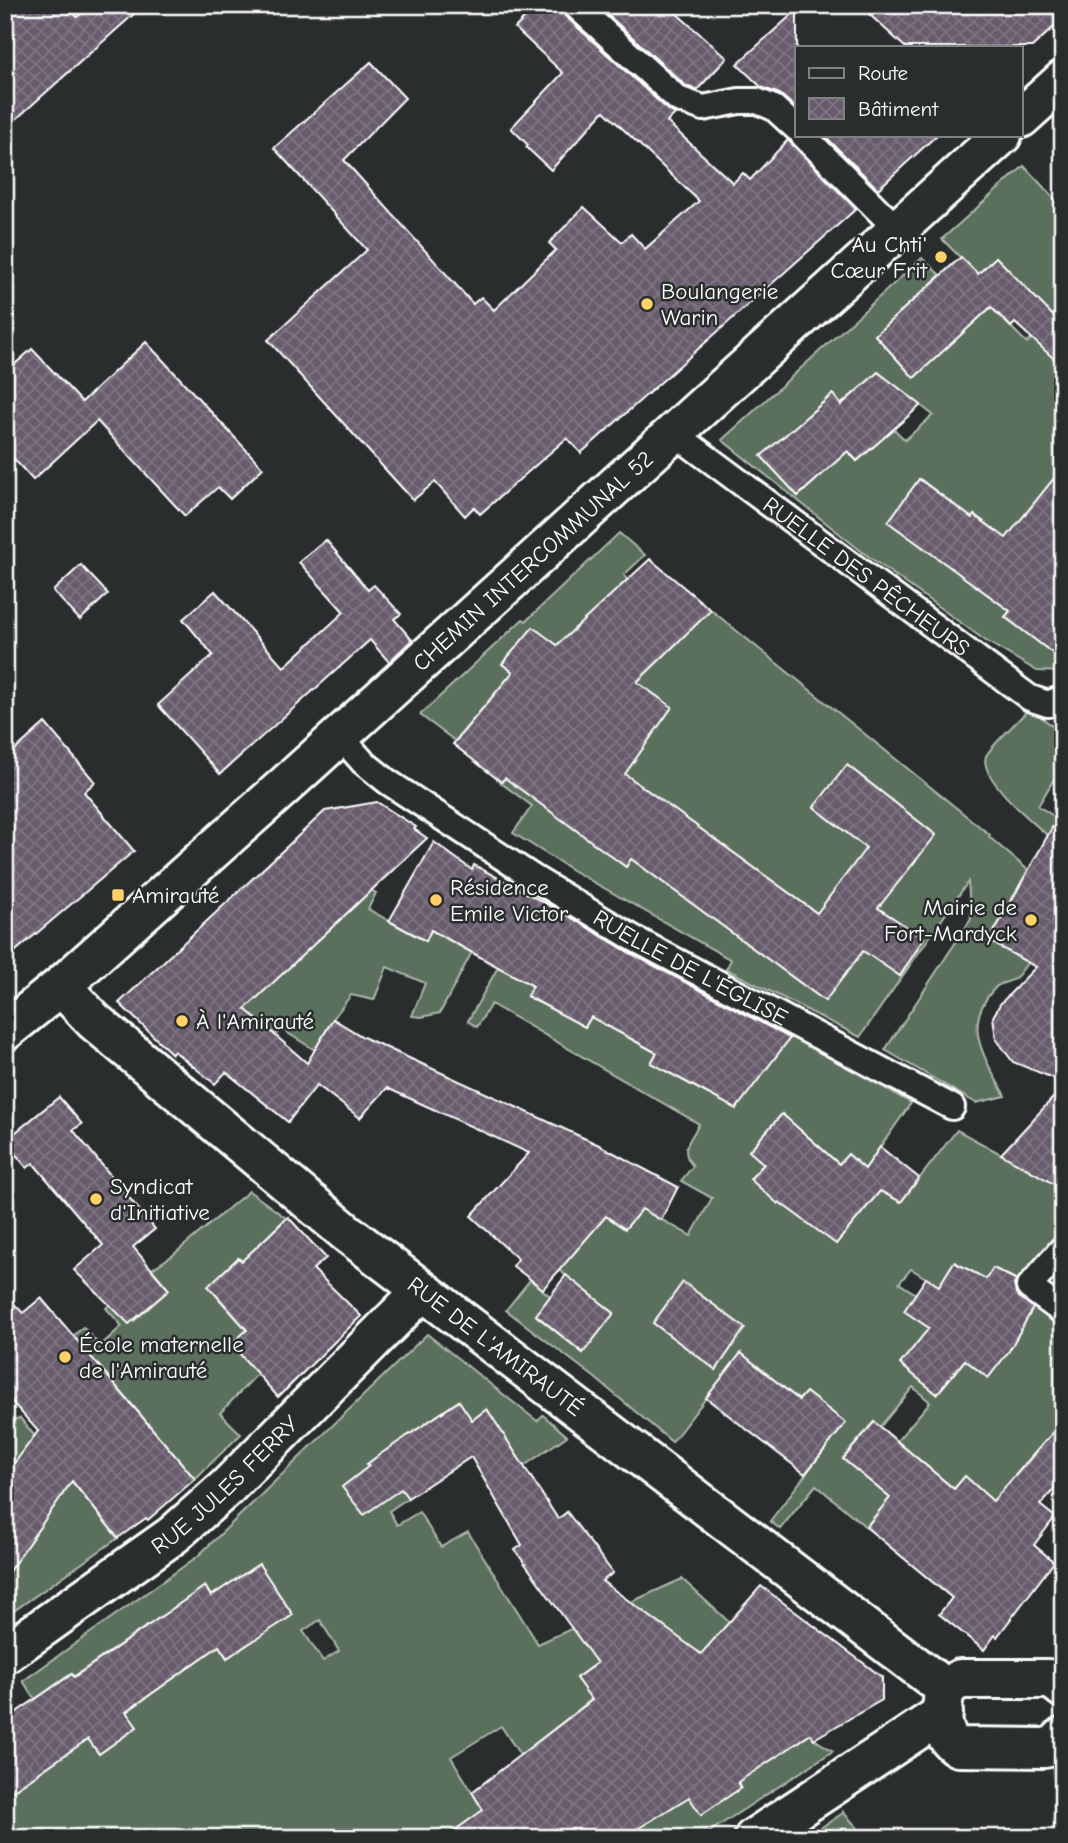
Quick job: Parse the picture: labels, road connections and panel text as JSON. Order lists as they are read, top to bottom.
{
  "streets": {
    "street": ["CHEMIN INTERCOMMUNAL 52", "RUE DE L'AMIRAUTÉ", "RUE JULES FERRY"],
    "lane": ["RUELLE DES PÊCHEURS", "RUELLE DE L'ÉGLISE"]
  },
  "crossings": [
    ["CHEMIN INTERCOMMUNAL 52", "RUELLE DES PÊCHEURS"],
    ["CHEMIN INTERCOMMUNAL 52", "RUELLE DE L'ÉGLISE"],
    ["CHEMIN INTERCOMMUNAL 52", "RUE DE L'AMIRAUTÉ"],
    ["RUE DE L'AMIRAUTÉ", "RUE JULES FERRY"]
  ],
  "places": {
    "other": [
      "Au Chti' Cœur Frit",
      "Boulangerie Warin",
      "Résidence Emile Victor",
      "Mairie de Fort-Mardyck",
      "À l'Amirauté",
      "Syndicat d'Initiative",
      "École maternelle de l'Amirauté"
    ],
    "transit": ["Amirauté"]
  },
  "legend": ["Route", "Bâtiment"]
}
